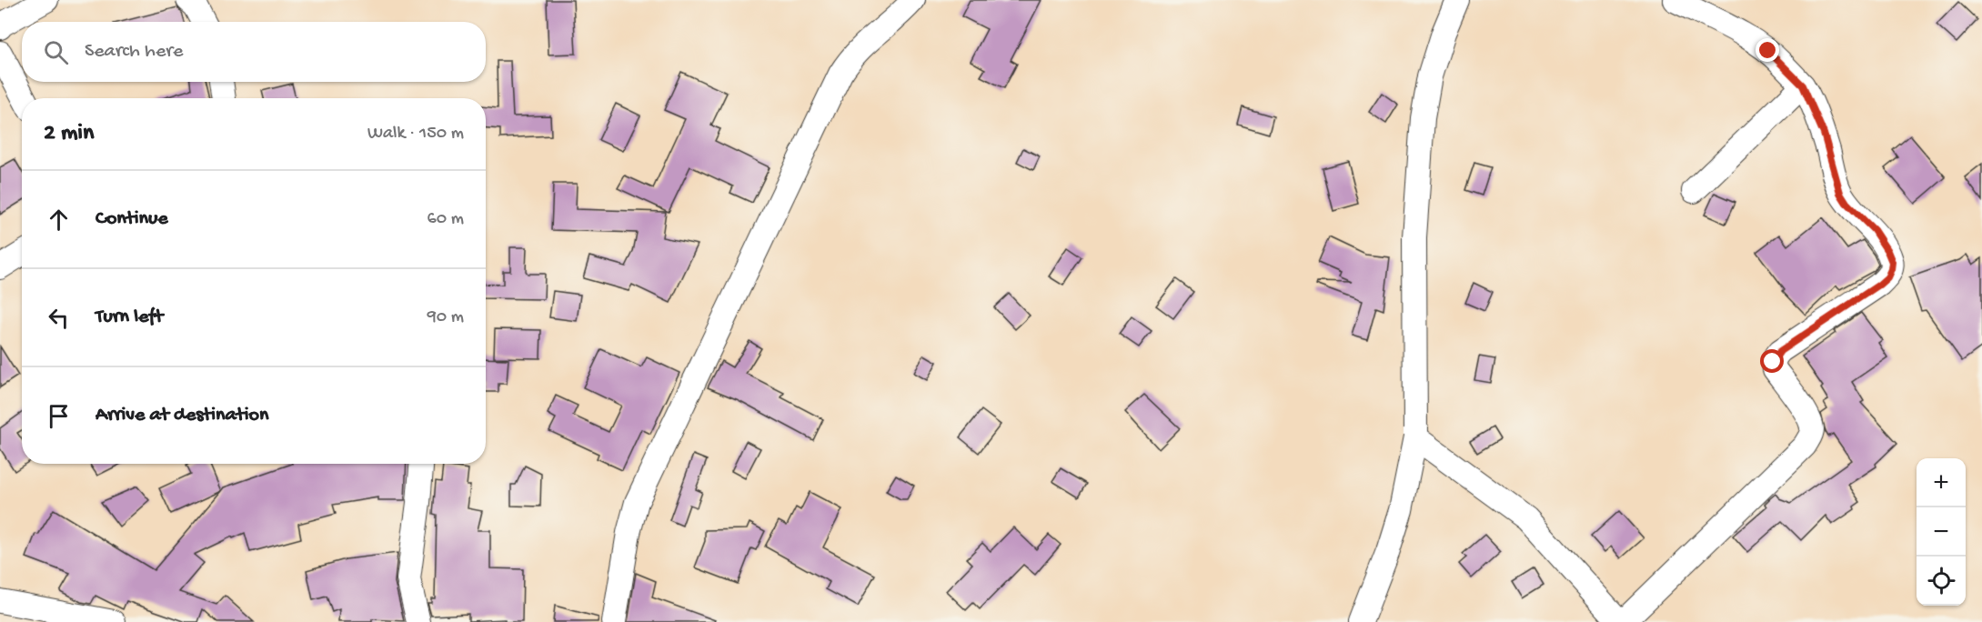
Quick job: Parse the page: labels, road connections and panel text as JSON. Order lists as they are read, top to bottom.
{
  "page": {
    "search": "Search here",
    "heading": ["2 min", "Walk · 150 m"],
    "list": [
      ["Continue", "60 m"],
      ["Turn left", "90 m"],
      "Arrive at destination"
    ],
    "map_buttons": ["+", "−"]
  }
}
